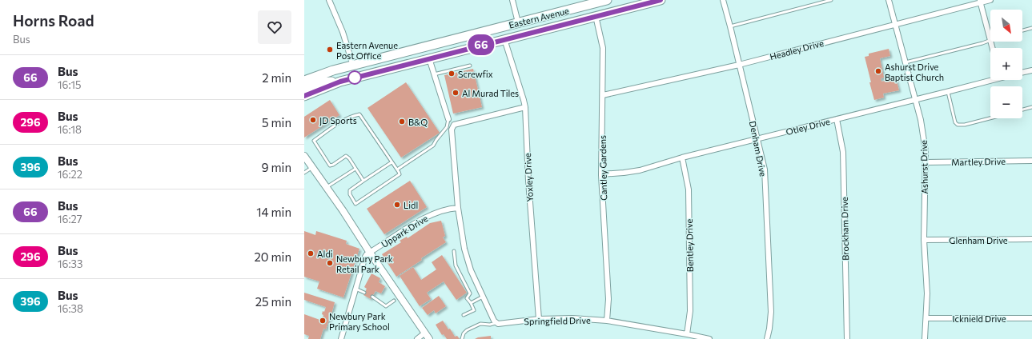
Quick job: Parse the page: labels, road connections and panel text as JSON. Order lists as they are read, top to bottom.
{
  "streets": {
    "highway": ["Eastern Avenue"],
    "street": [
      "Headley Drive",
      "Otley Drive",
      "Denham Drive",
      "Martley Drive",
      "Ashurst Drive",
      "Cantley Gardens",
      "Yoxley Drive",
      "Brockham Drive",
      "Uppark Drive",
      "Glenham Drive",
      "Bentley Drive",
      "Icknield Drive",
      "Springfield Drive"
    ]
  },
  "crossings": [
    ["Eastern Avenue", "Cantley Gardens"],
    ["Eastern Avenue", "Yoxley Drive"],
    ["Headley Drive", "Denham Drive"],
    ["Headley Drive", "Ashurst Drive"],
    ["Headley Drive", "Cantley Gardens"],
    ["Otley Drive", "Denham Drive"],
    ["Otley Drive", "Ashurst Drive"],
    ["Otley Drive", "Cantley Gardens"],
    ["Otley Drive", "Brockham Drive"],
    ["Otley Drive", "Bentley Drive"],
    ["Martley Drive", "Ashurst Drive"],
    ["Ashurst Drive", "Glenham Drive"],
    ["Ashurst Drive", "Icknield Drive"],
    ["Cantley Gardens", "Springfield Drive"],
    ["Yoxley Drive", "Springfield Drive"],
    ["Bentley Drive", "Springfield Drive"]
  ],
  "places": [
    "Eastern Avenue Post Office",
    "Ashurst Drive Baptist Church",
    "Screwfix",
    "Al Murad Tiles",
    "JD Sports",
    "B&Q",
    "Lidl",
    "Aldi",
    "Newbury Park Retail Park",
    "Newbury Park Primary School"
  ],
  "lines": ["bus line 66"],
  "north": "bottom right",
  "page": {
    "heading": ["Horns Road", "Bus"],
    "on_map": "66",
    "map_buttons": ["+", "−"],
    "list": [
      {
        "mark": "66",
        "name": "Bus",
        "note": "16:15",
        "value": "2 min"
      },
      {
        "mark": "296",
        "name": "Bus",
        "note": "16:18",
        "value": "5 min"
      },
      {
        "mark": "396",
        "name": "Bus",
        "note": "16:22",
        "value": "9 min"
      },
      {
        "mark": "66",
        "name": "Bus",
        "note": "16:27",
        "value": "14 min"
      },
      {
        "mark": "296",
        "name": "Bus",
        "note": "16:33",
        "value": "20 min"
      },
      {
        "mark": "396",
        "name": "Bus",
        "note": "16:38",
        "value": "25 min"
      }
    ]
  }
}
